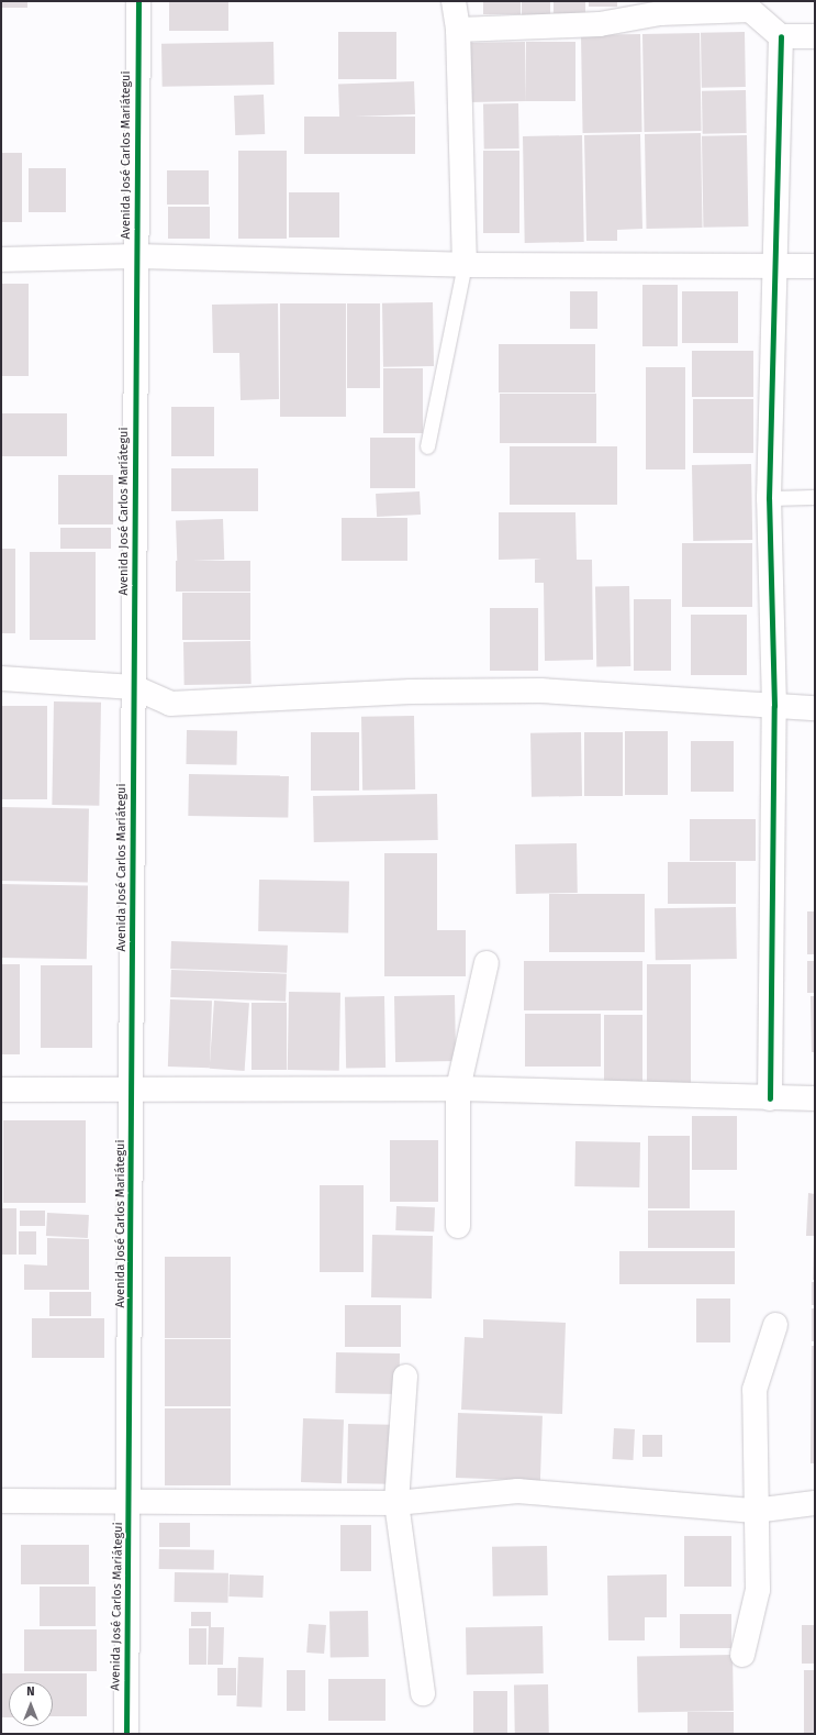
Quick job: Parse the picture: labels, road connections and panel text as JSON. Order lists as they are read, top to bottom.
{
  "streets": {
    "street": ["Avenida José Carlos Mariátegui"]
  },
  "north": "top"
}
